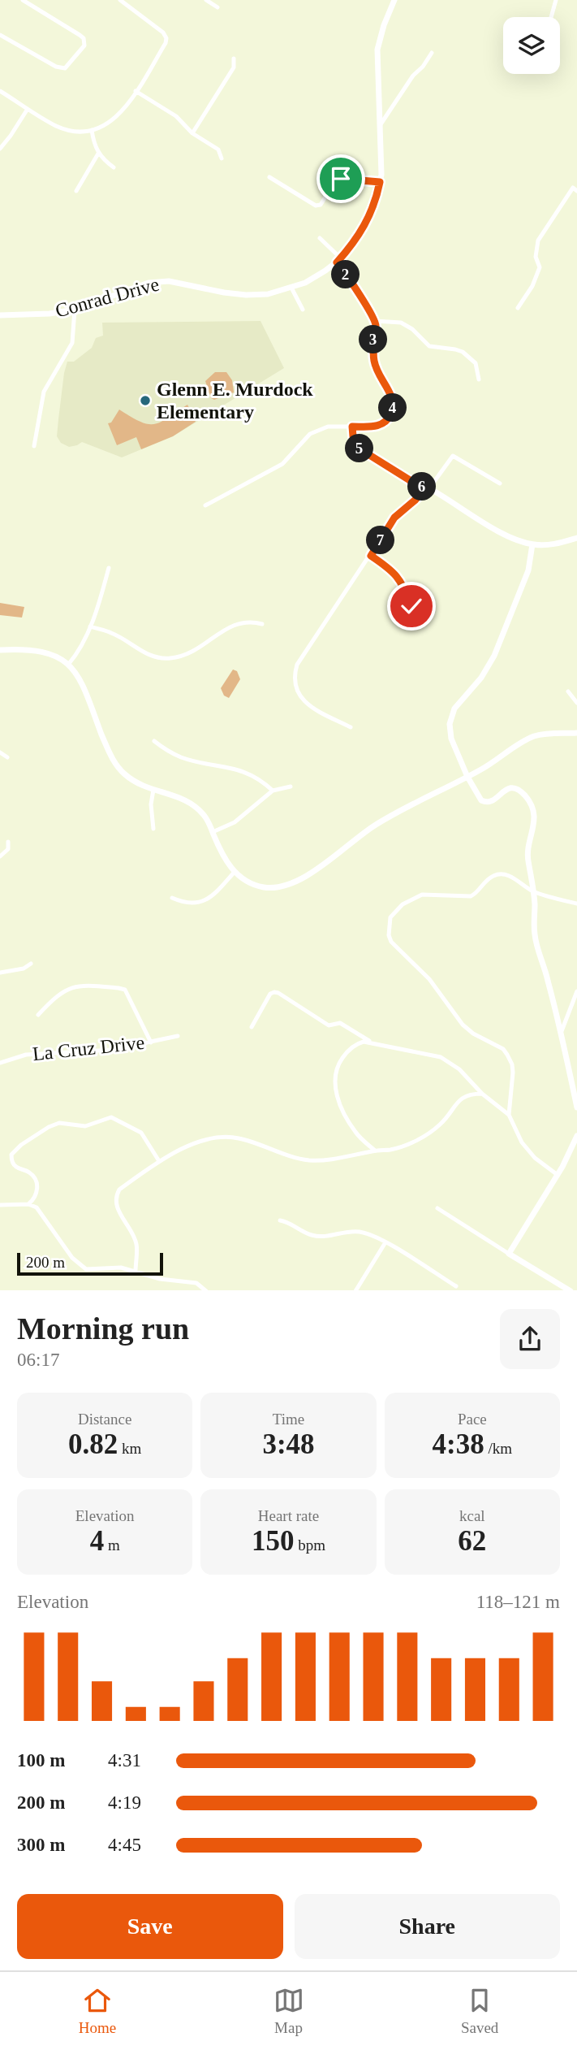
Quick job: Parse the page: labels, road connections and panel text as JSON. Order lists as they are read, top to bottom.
{
  "streets": {
    "street": ["Conrad Drive", "La Cruz Drive"]
  },
  "places": ["Glenn E. Murdock Elementary"],
  "scale_bar": "200 m",
  "page": {
    "pins": [
      "2",
      "3",
      "4",
      "5",
      "6",
      "7"
    ],
    "scale": "200 m",
    "heading": ["Morning run", "06:17"],
    "stats": [
      ["Distance", "0.82 km"],
      ["Time", "3:48"],
      ["Pace", "4:38 /km"],
      ["Elevation", "4 m"],
      ["Heart rate", "150 bpm"],
      ["kcal", "62"]
    ],
    "chart": ["Elevation", "118–121 m"],
    "list": [
      {
        "name": "100 m",
        "note": "4:31"
      },
      {
        "name": "200 m",
        "note": "4:19"
      },
      {
        "name": "300 m",
        "note": "4:45"
      }
    ],
    "buttons": ["Save", "Share"],
    "tabs": ["Home", "Map", "Saved"]
  }
}
